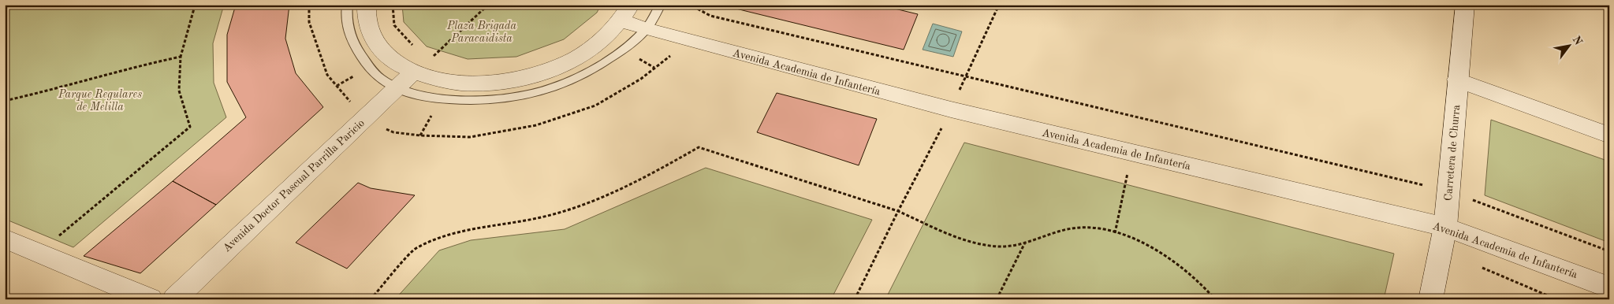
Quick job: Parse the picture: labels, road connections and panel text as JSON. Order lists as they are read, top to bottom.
{
  "streets": {
    "street": ["Avenida Academia de Infantería", "Carretera de Churra", "Avenida Doctor Pascual Parrilla Paricio"]
  },
  "crossings": [
    ["Avenida Academia de Infantería", "Carretera de Churra"]
  ],
  "parks": ["Plaza Brigada Paracaidista", "Parque Regulares de Melilla"],
  "north": "top right"
}
